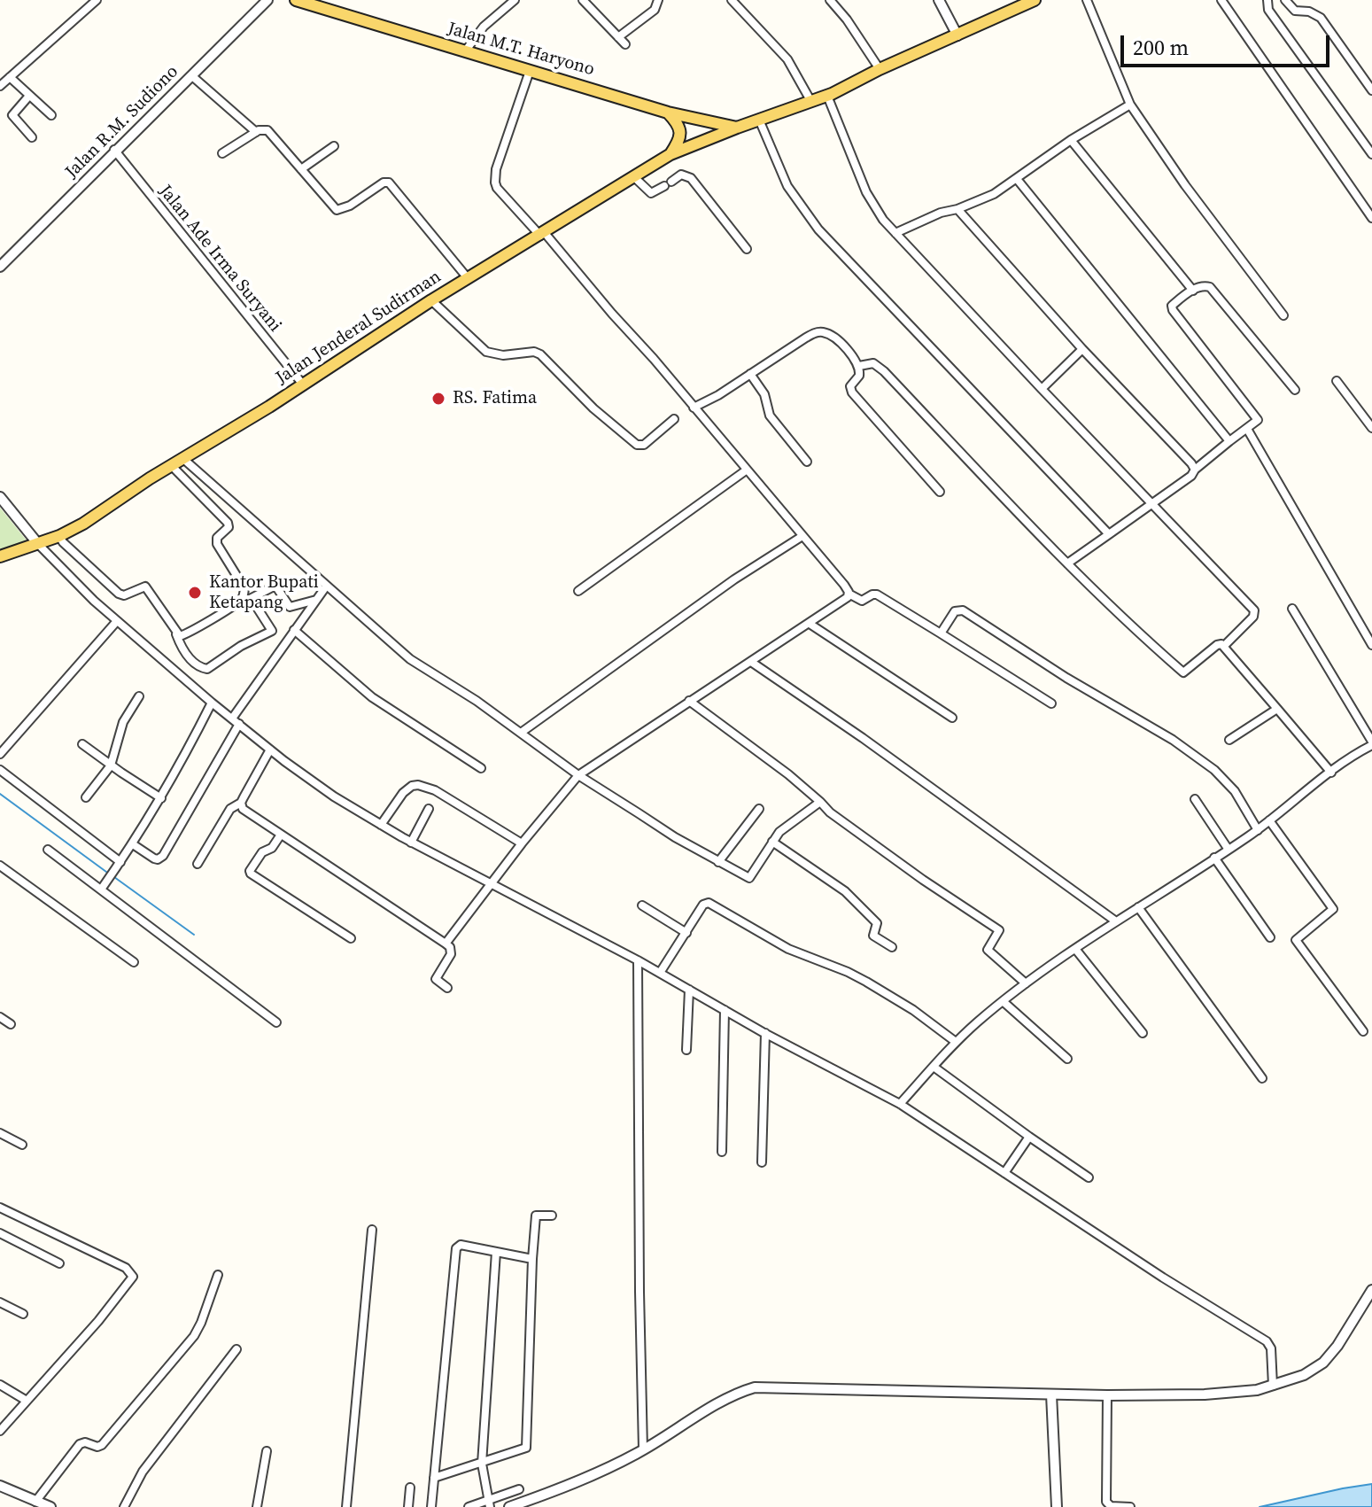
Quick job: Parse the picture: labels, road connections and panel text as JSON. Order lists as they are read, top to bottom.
{
  "streets": {
    "main road": ["Jalan M.T. Haryono", "Jalan Jenderal Sudirman"],
    "street": ["Jalan R.M. Sudiono", "Jalan Ade Irma Suryani"]
  },
  "crossings": [
    ["Jalan M.T. Haryono", "Jalan Jenderal Sudirman"],
    ["Jalan R.M. Sudiono", "Jalan Ade Irma Suryani"],
    ["Jalan Ade Irma Suryani", "Jalan Jenderal Sudirman"]
  ],
  "places": ["RS. Fatima", "Kantor Bupati Ketapang"],
  "scale_bar": "200 m"
}
